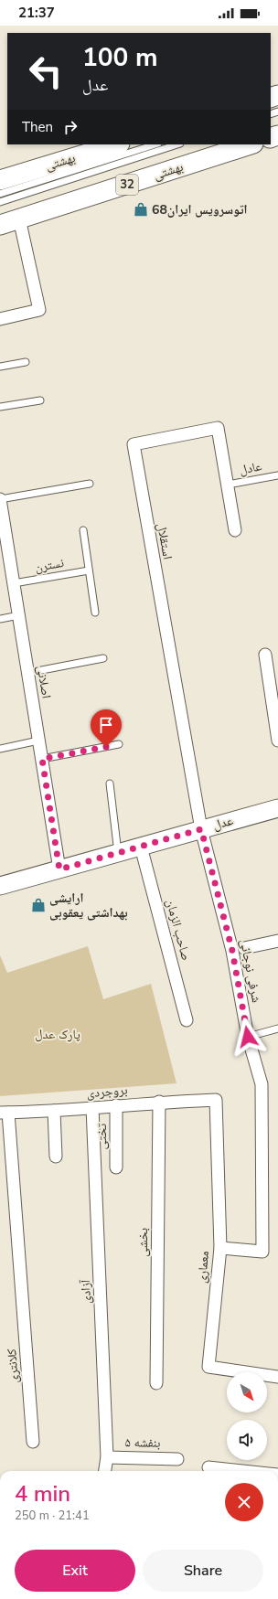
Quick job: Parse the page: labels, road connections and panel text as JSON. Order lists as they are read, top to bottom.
{
  "streets": {
    "main road": ["بهشتی", "بهشتى", "32"],
    "street": [
      "استقلال",
      "اصلانی",
      "عدل",
      "صاحب الزمان",
      "شرفی نوجانی",
      "بروجردی",
      "تختی",
      "بخشی",
      "معماری",
      "آزادی",
      "کلانتری",
      "بنفشه ۵"
    ],
    "lane": ["عادل", "نسترن"]
  },
  "crossings": [
    ["عادل", "استقلال"],
    ["استقلال", "عدل"],
    ["استقلال", "شرفی نوجانی"],
    ["نسترن", "اصلانی"],
    ["اصلانی", "عدل"],
    ["عدل", "صاحب الزمان"],
    ["عدل", "شرفی نوجانی"],
    ["شرفی نوجانی", "معماری"],
    ["بروجردی", "تختی"],
    ["بروجردی", "بخشی"],
    ["بروجردی", "معماری"],
    ["بروجردی", "آزادی"],
    ["بروجردی", "کلانتری"],
    ["آزادی", "بنفشه ۵"]
  ],
  "parks": ["پارک عدل"],
  "places": {
    "shop": ["اتوسرویس ایران68", "ارایشی بهداشتی یعقوبی"]
  },
  "north": "bottom right",
  "page": {
    "status": "21:37",
    "turn": ["100 m", "عدل"],
    "then": "Then",
    "heading": ["4 min", "250 m · 21:41"],
    "buttons": ["Exit", "Share"]
  }
}
